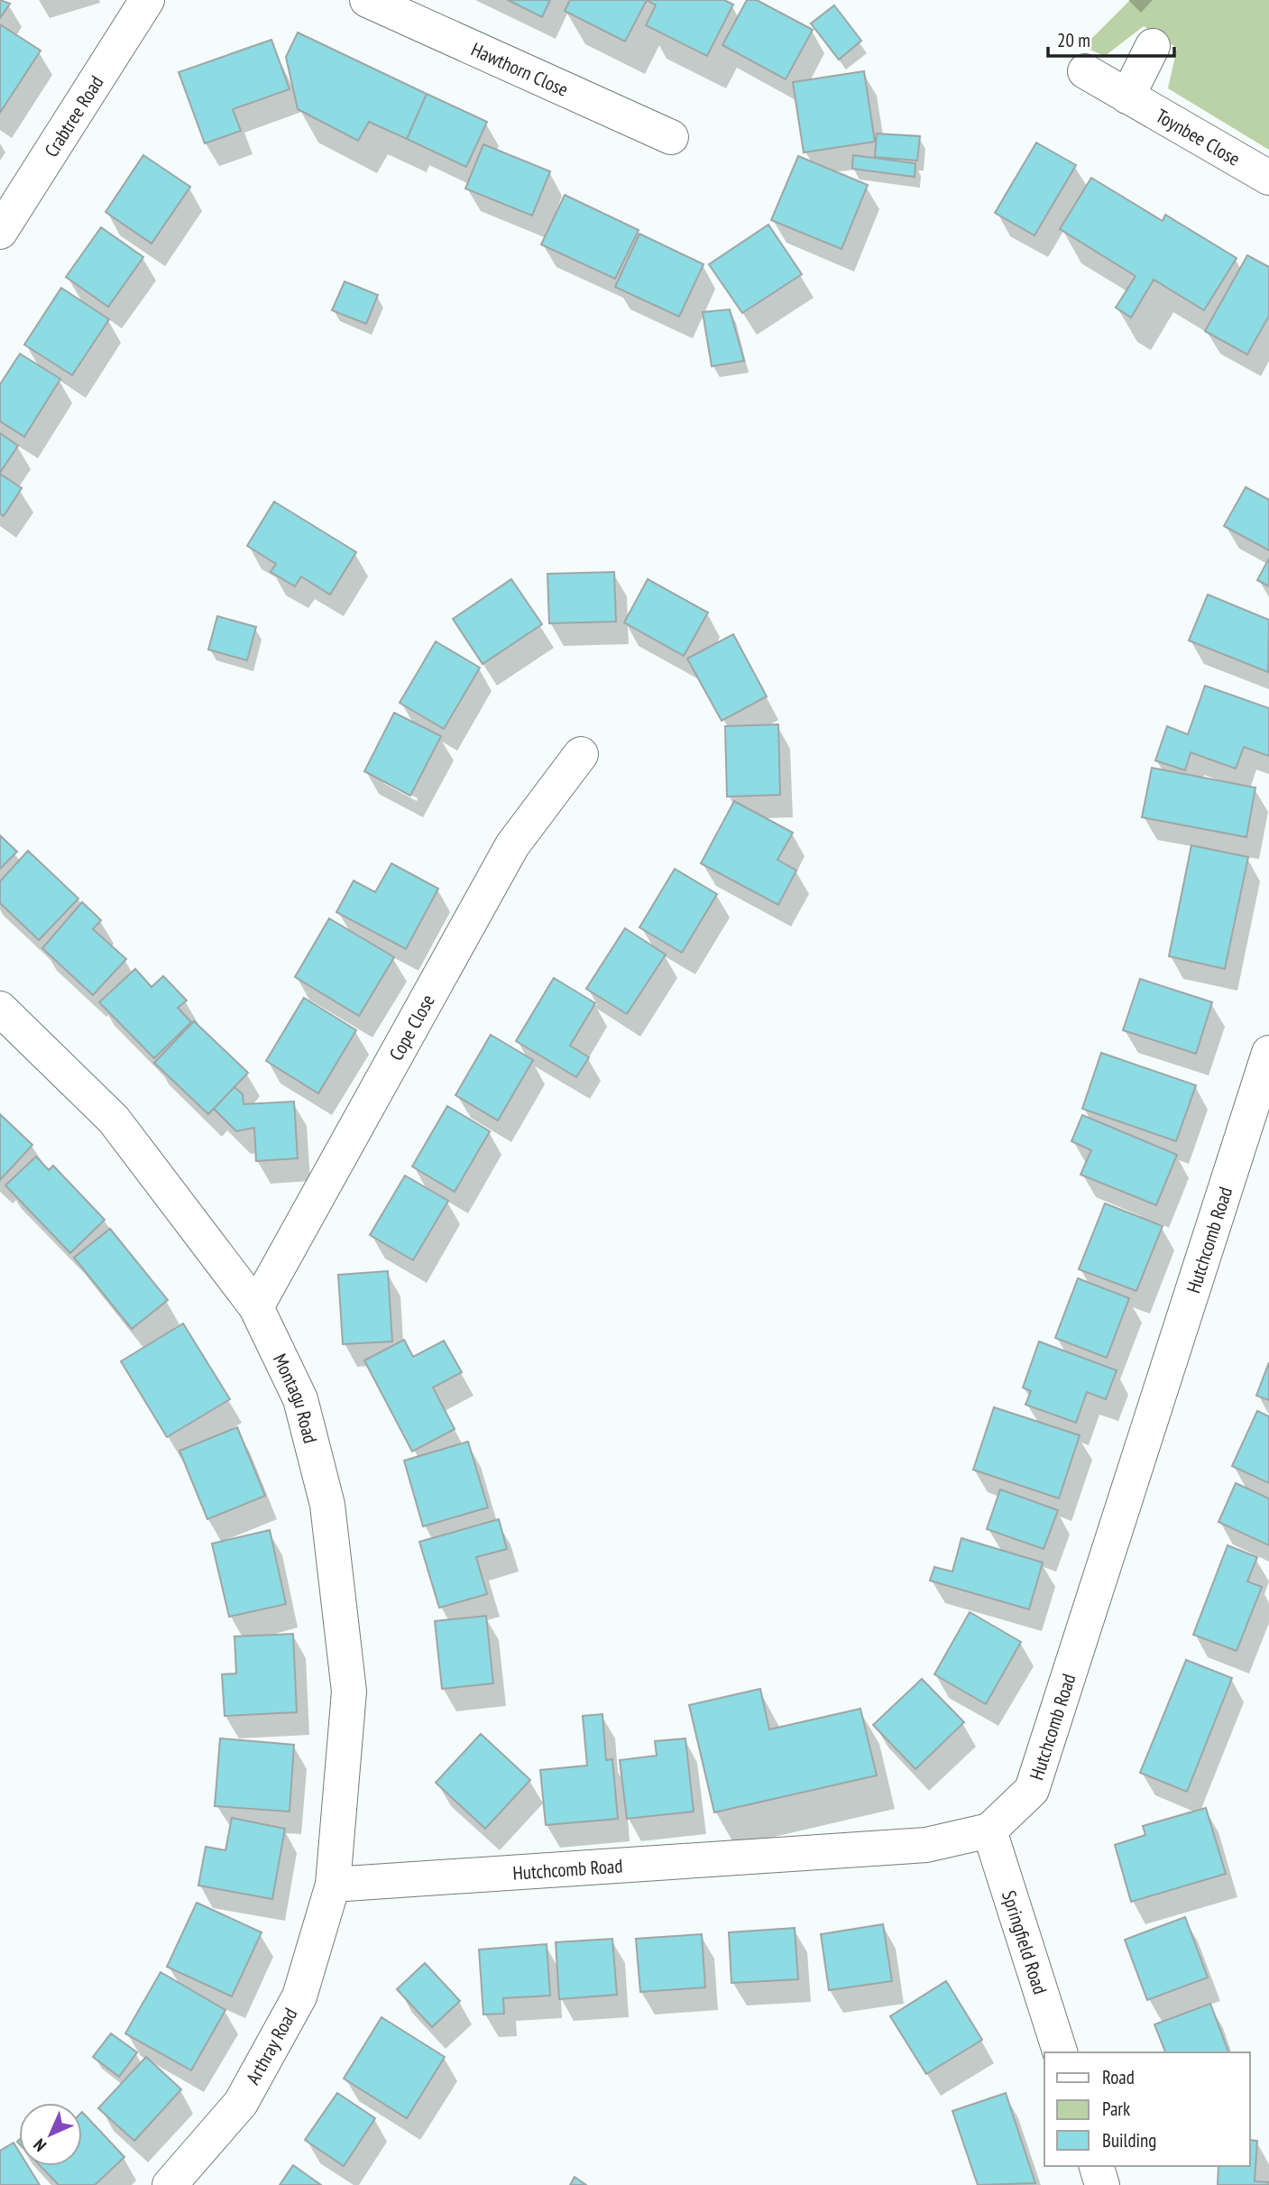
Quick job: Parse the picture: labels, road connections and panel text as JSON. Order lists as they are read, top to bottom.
{
  "streets": {
    "street": [
      "Hawthorn Close",
      "Crabtree Road",
      "Toynbee Close",
      "Cope Close",
      "Hutchcomb Road",
      "Montagu Road",
      "Springfield Road",
      "Arthray Road"
    ]
  },
  "crossings": [
    ["Cope Close", "Montagu Road"],
    ["Hutchcomb Road", "Montagu Road"],
    ["Hutchcomb Road", "Springfield Road"],
    ["Hutchcomb Road", "Arthray Road"],
    ["Montagu Road", "Arthray Road"]
  ],
  "legend": ["Road", "Park", "Building"],
  "scale_bar": "20 m",
  "north": "bottom left"
}
